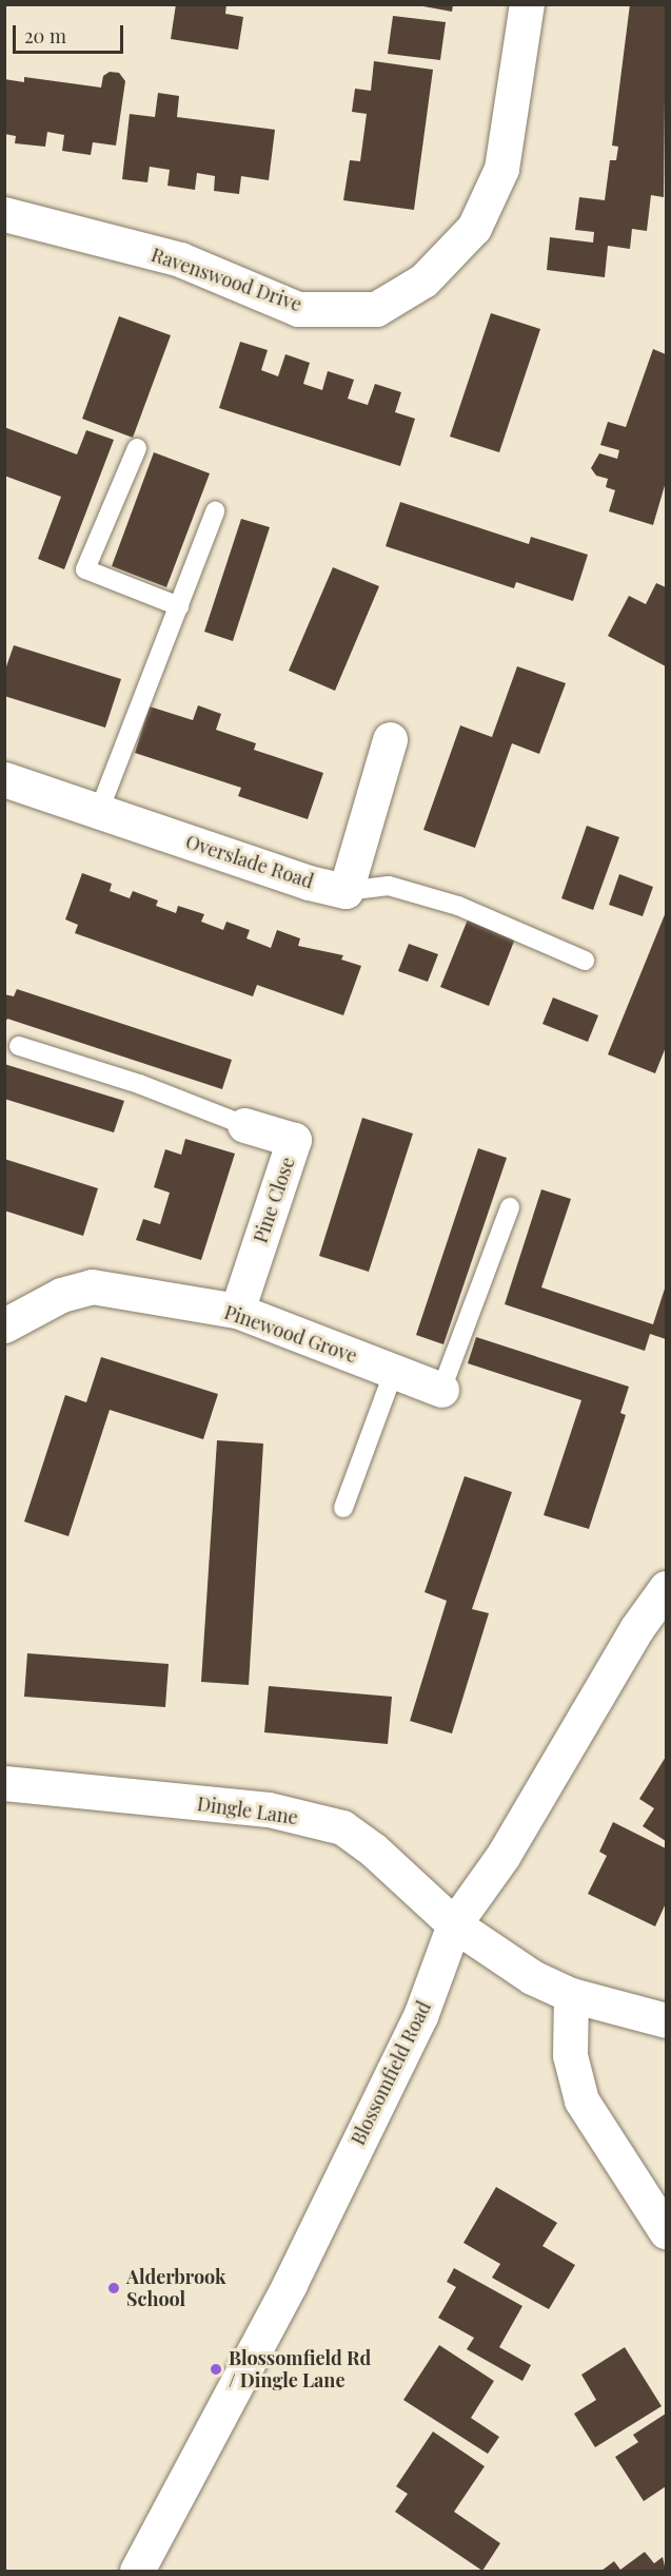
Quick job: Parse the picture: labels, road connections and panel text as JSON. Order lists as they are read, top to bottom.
{
  "streets": {
    "street": [
      "Ravenswood Drive",
      "Overslade Road",
      "Pine Close",
      "Pinewood Grove",
      "Dingle Lane",
      "Blossomfield Road"
    ]
  },
  "crossings": [
    ["Pine Close", "Pinewood Grove"],
    ["Dingle Lane", "Blossomfield Road"]
  ],
  "places": ["Alderbrook School", "Blossomfield Rd / Dingle Lane"],
  "scale_bar": "20 m"
}
